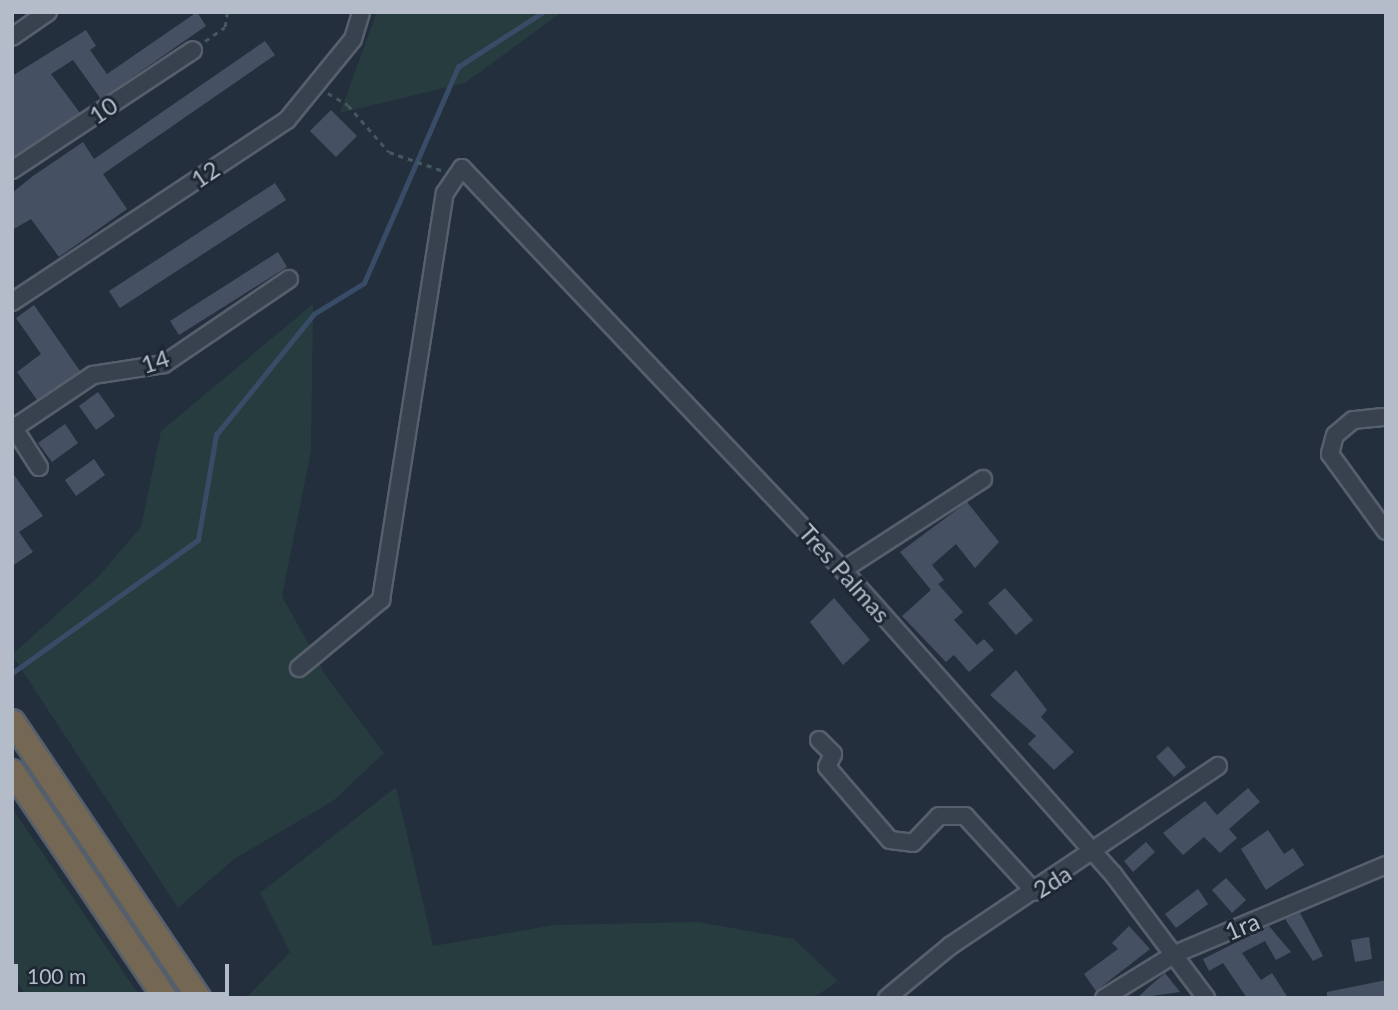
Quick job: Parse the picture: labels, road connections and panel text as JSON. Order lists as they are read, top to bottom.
{
  "streets": {
    "street": [
      "10",
      "12",
      "14",
      "Tres Palmas",
      "2da",
      "1ra"
    ]
  },
  "crossings": [
    ["Tres Palmas", "2da"],
    ["Tres Palmas", "1ra"]
  ],
  "scale_bar": "100 m"
}
